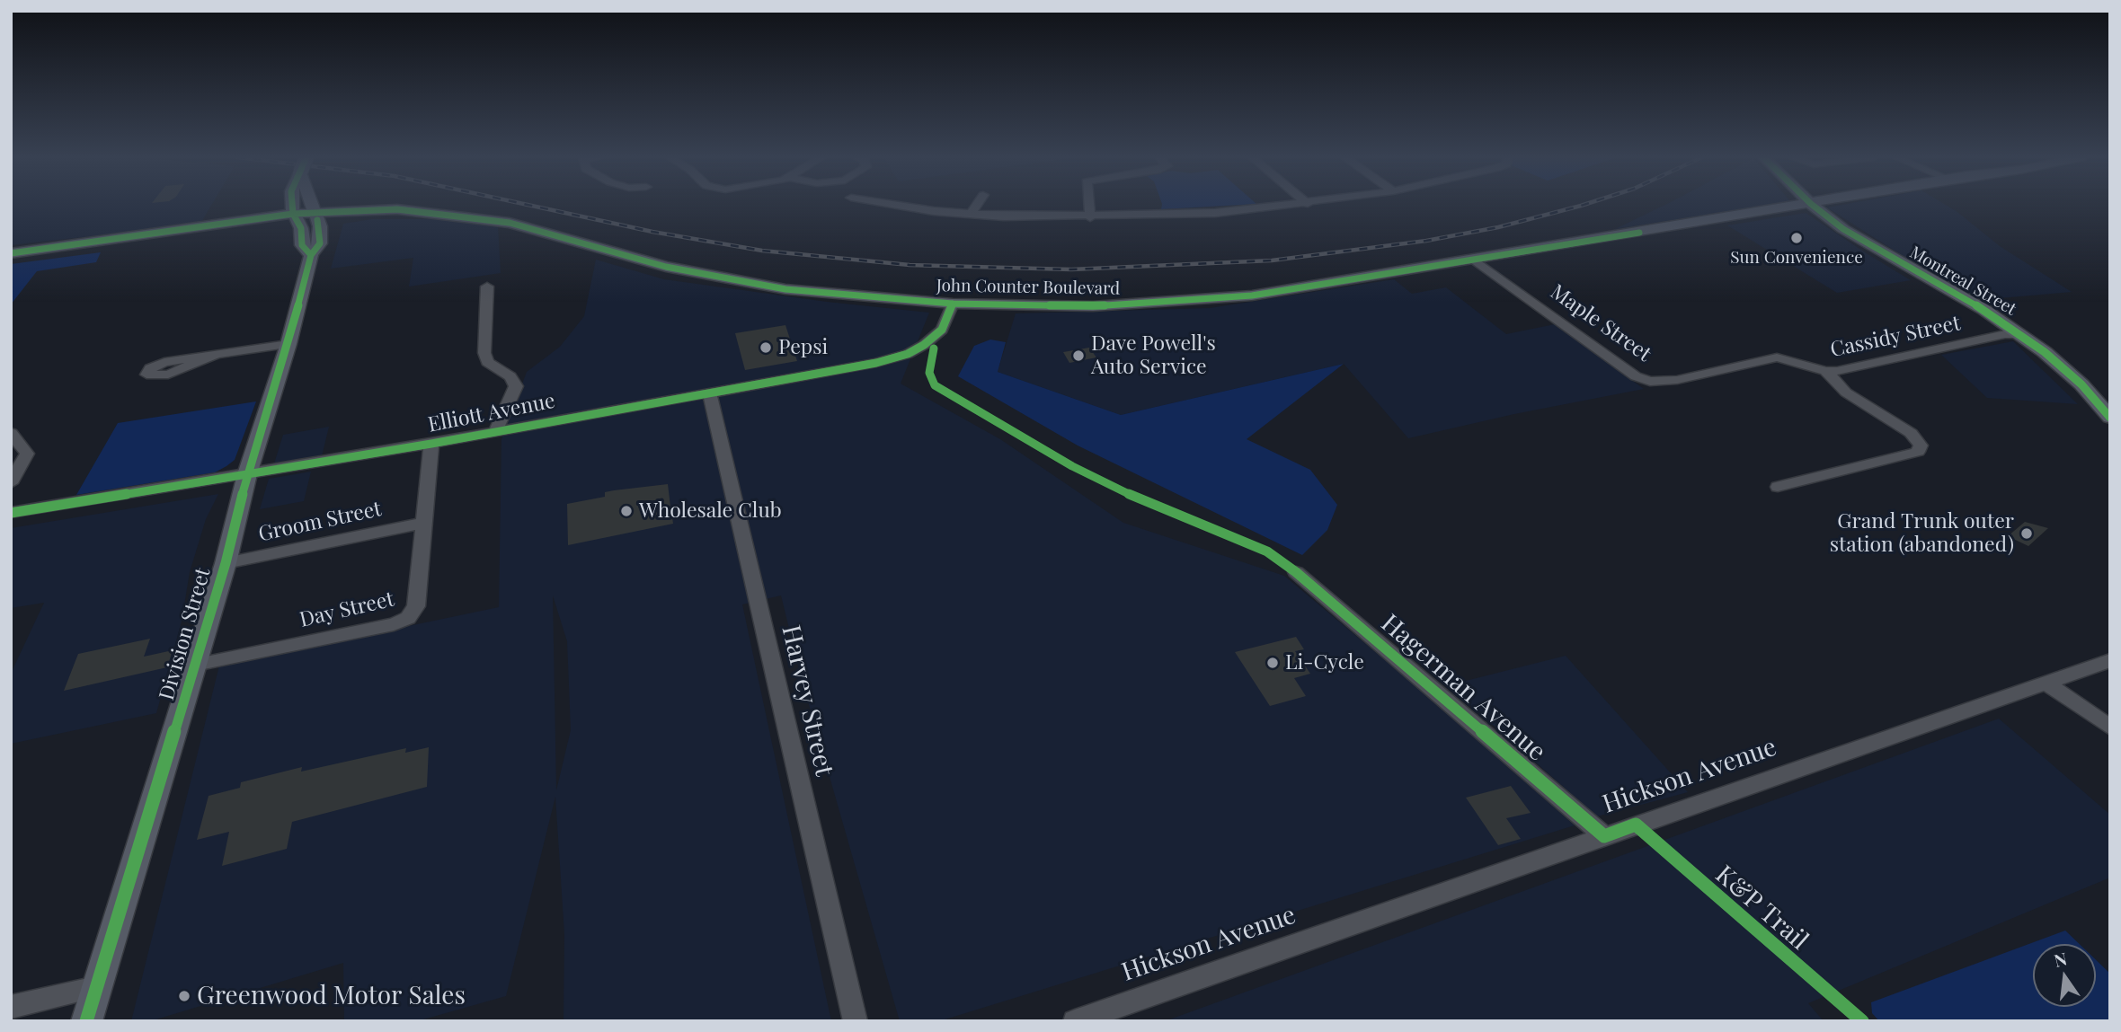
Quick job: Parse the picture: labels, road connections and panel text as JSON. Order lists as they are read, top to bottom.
{
  "streets": {
    "main road": ["Montreal Street", "John Counter Boulevard", "Division Street"],
    "street": [
      "Maple Street",
      "Cassidy Street",
      "Elliott Avenue",
      "Groom Street",
      "Day Street",
      "Hagerman Avenue",
      "Harvey Street",
      "Hickson Avenue"
    ],
    "cycle path": ["K&P Trail"]
  },
  "crossings": [
    ["Montreal Street", "Cassidy Street"],
    ["John Counter Boulevard", "Maple Street"],
    ["John Counter Boulevard", "Elliott Avenue"],
    ["John Counter Boulevard", "Division Street"],
    ["Maple Street", "Cassidy Street"],
    ["Elliott Avenue", "Day Street"],
    ["Elliott Avenue", "Division Street"],
    ["Elliott Avenue", "Harvey Street"],
    ["Groom Street", "Day Street"],
    ["Groom Street", "Division Street"],
    ["Day Street", "Division Street"],
    ["Hagerman Avenue", "Hickson Avenue"]
  ],
  "places": [
    "Sun Convenience",
    "Pepsi",
    "Dave Powell's Auto Service",
    "Wholesale Club",
    "Grand Trunk outer station (abandoned)",
    "Li-Cycle",
    "Greenwood Motor Sales"
  ],
  "north": "top"
}
